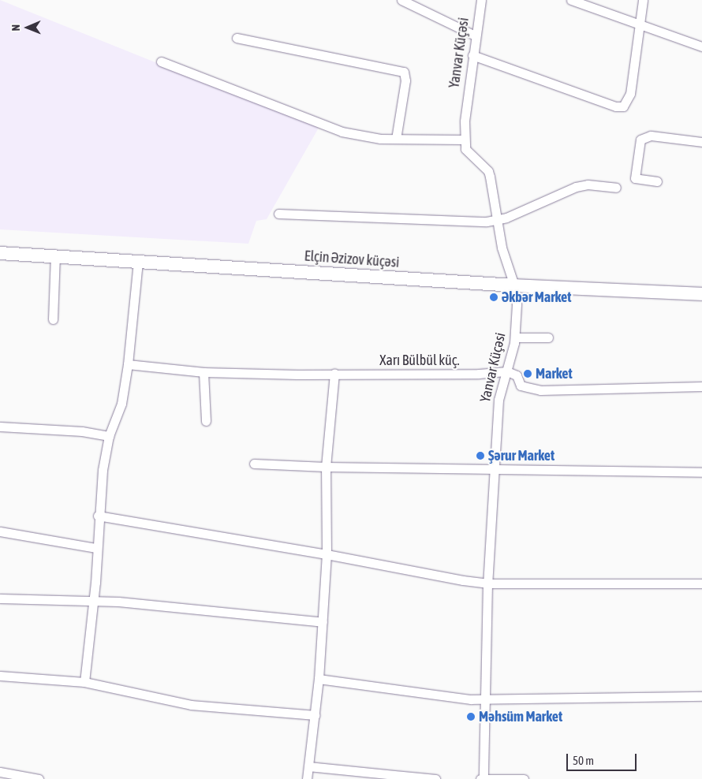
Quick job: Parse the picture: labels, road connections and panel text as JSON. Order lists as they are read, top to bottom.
{
  "streets": {
    "street": ["Yanvar Küçəsi", "Elçin Əzizov küçəsi", "Xarı Bülbül küç."]
  },
  "crossings": [
    ["Yanvar Küçəsi", "Elçin Əzizov küçəsi"],
    ["Yanvar Küçəsi", "Xarı Bülbül küç."]
  ],
  "places": [
    "Əkbər Market",
    "Market",
    "Şərur Market",
    "Məhsüm Market"
  ],
  "scale_bar": "50 m",
  "north": "left"
}
